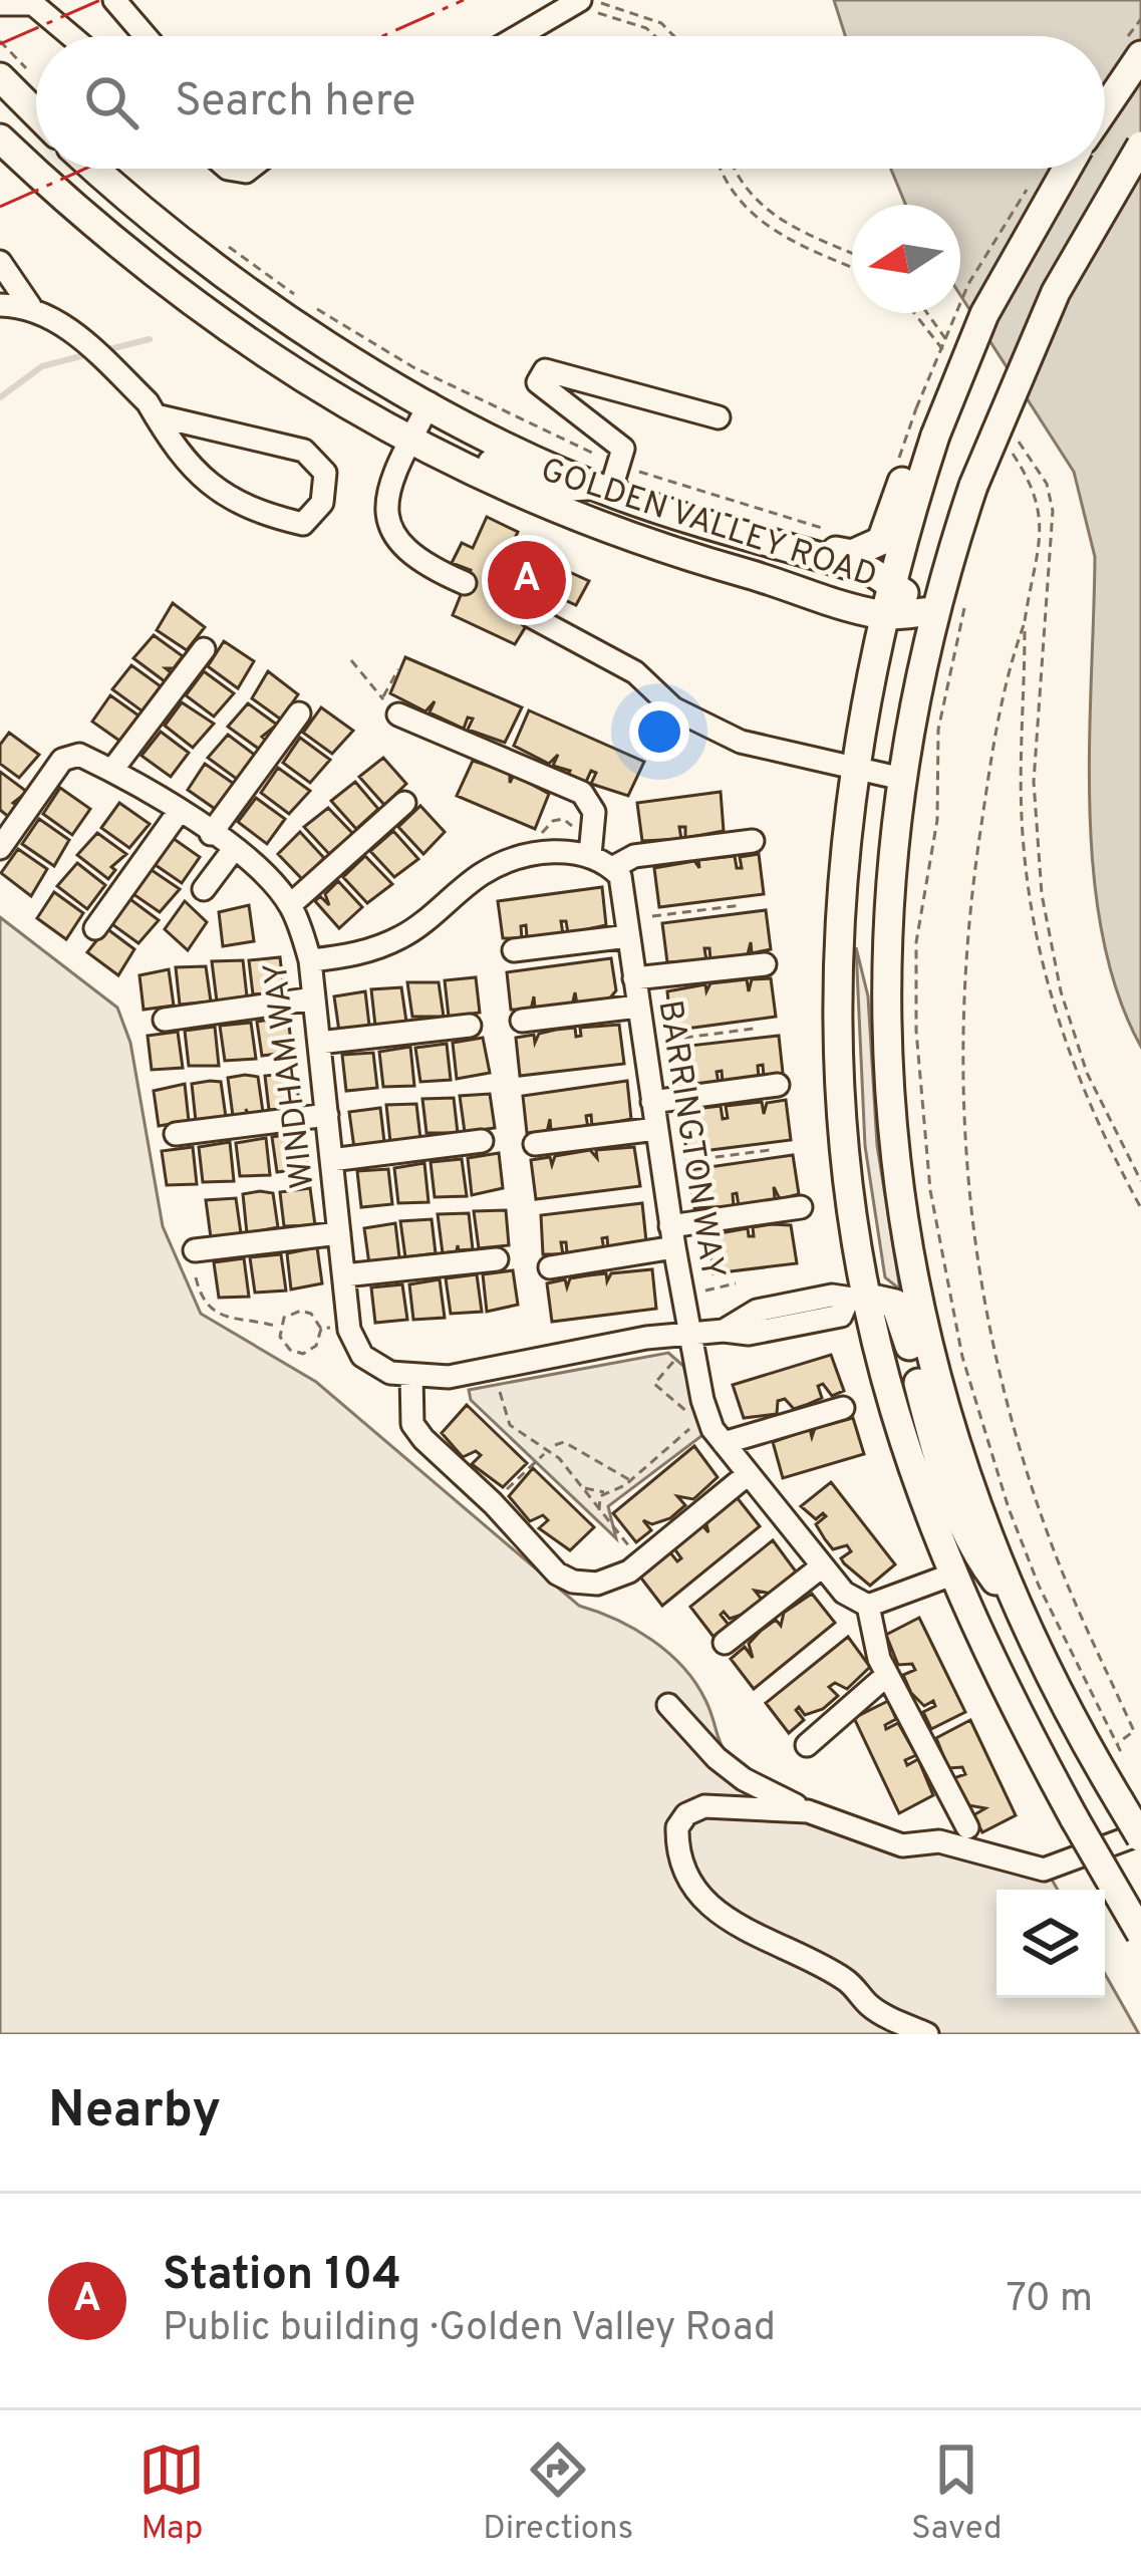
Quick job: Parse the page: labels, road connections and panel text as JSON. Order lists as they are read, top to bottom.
{
  "streets": {
    "main road": ["GOLDEN VALLEY ROAD"],
    "street": ["WINDHAM WAY", "BARRINGTON WAY"]
  },
  "north": "left",
  "page": {
    "search": "Search here",
    "pins": "A",
    "heading": "Nearby",
    "list": [
      {
        "mark": "A",
        "name": "Station 104",
        "note": "Public building · Golden Valley Road",
        "value": "70 m"
      }
    ],
    "nav": ["Map", "Directions", "Saved"]
  }
}
